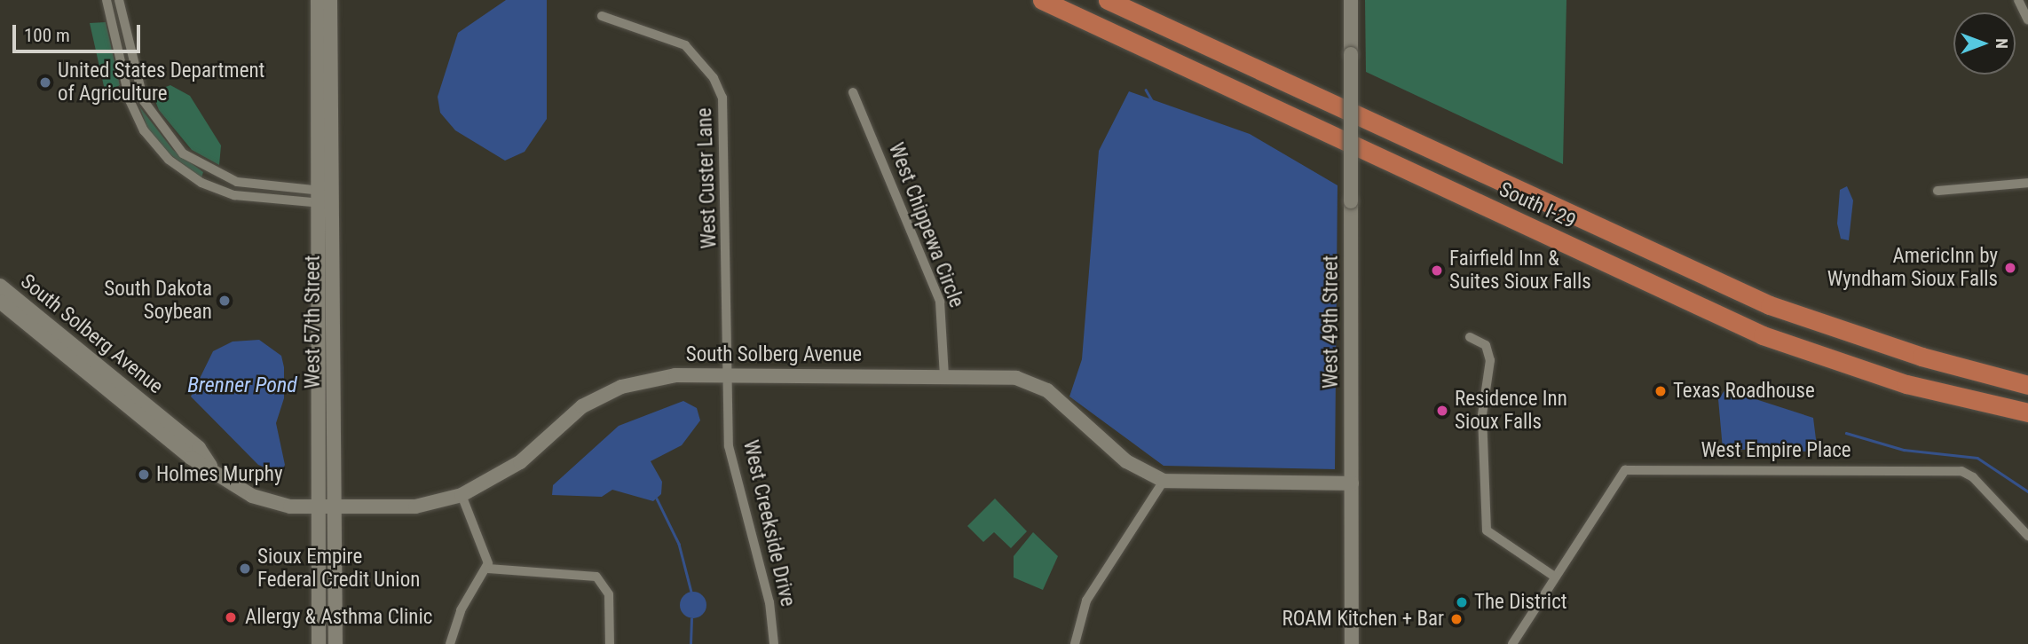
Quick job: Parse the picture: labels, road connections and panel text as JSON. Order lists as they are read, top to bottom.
{
  "streets": {
    "highway": ["South I-29"],
    "main road": ["West 57th Street", "West 49th Street", "South Solberg Avenue"],
    "street": [
      "West Custer Lane",
      "West Chippewa Circle",
      "West Empire Place",
      "West Creekside Drive"
    ]
  },
  "crossings": [
    ["West Custer Lane", "South Solberg Avenue"],
    ["West Custer Lane", "West Creekside Drive"],
    ["West Chippewa Circle", "South Solberg Avenue"],
    ["West 57th Street", "South Solberg Avenue"],
    ["West 49th Street", "South Solberg Avenue"],
    ["South Solberg Avenue", "West Creekside Drive"]
  ],
  "water": ["Brenner Pond"],
  "places": [
    "United States Department of Agriculture",
    "AmericInn by Wyndham Sioux Falls",
    "Fairfield Inn & Suites Sioux Falls",
    "South Dakota Soybean",
    "Texas Roadhouse",
    "Residence Inn Sioux Falls",
    "Holmes Murphy",
    "Sioux Empire Federal Credit Union",
    "The District",
    "Allergy & Asthma Clinic",
    "ROAM Kitchen + Bar"
  ],
  "scale_bar": "100 m",
  "north": "right"
}
